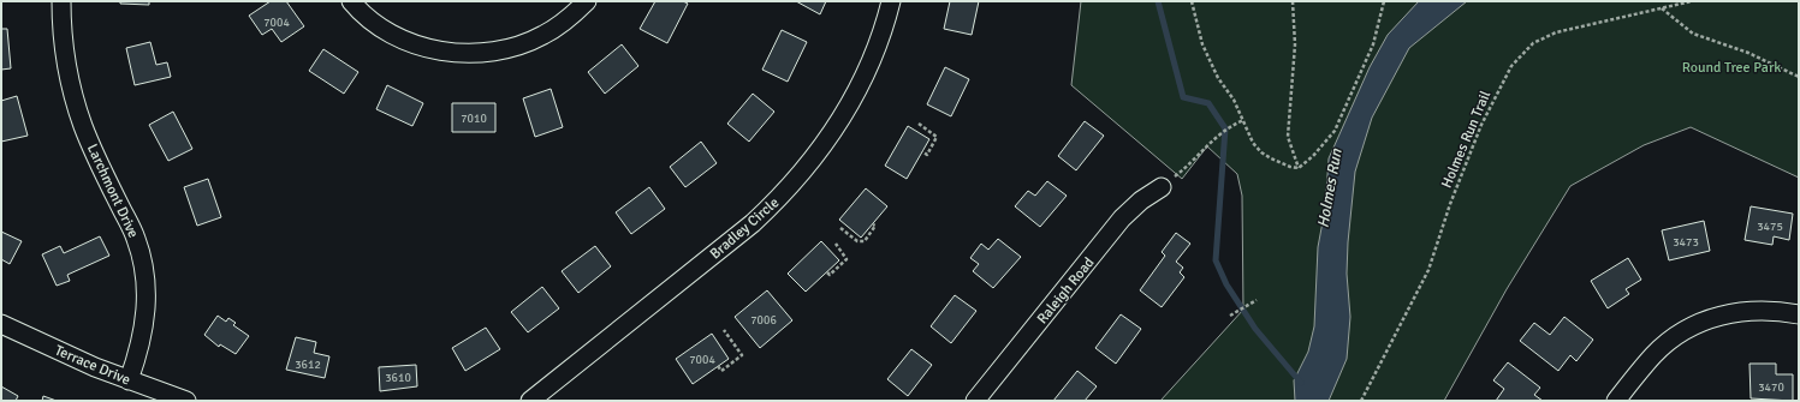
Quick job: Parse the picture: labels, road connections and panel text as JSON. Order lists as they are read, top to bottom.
{
  "streets": {
    "street": [
      "Larchmont Drive",
      "Bradley Circle",
      "Raleigh Road",
      "Terrace Drive"
    ],
    "path": ["Holmes Run Trail"]
  },
  "crossings": [
    ["Larchmont Drive", "Terrace Drive"]
  ],
  "water": ["Holmes Run"],
  "parks": ["Round Tree Park"],
  "house_numbers": [
    "7004",
    "7010",
    "3475",
    "3473",
    "7006",
    "7004",
    "3612",
    "3610",
    "3470"
  ]
}
